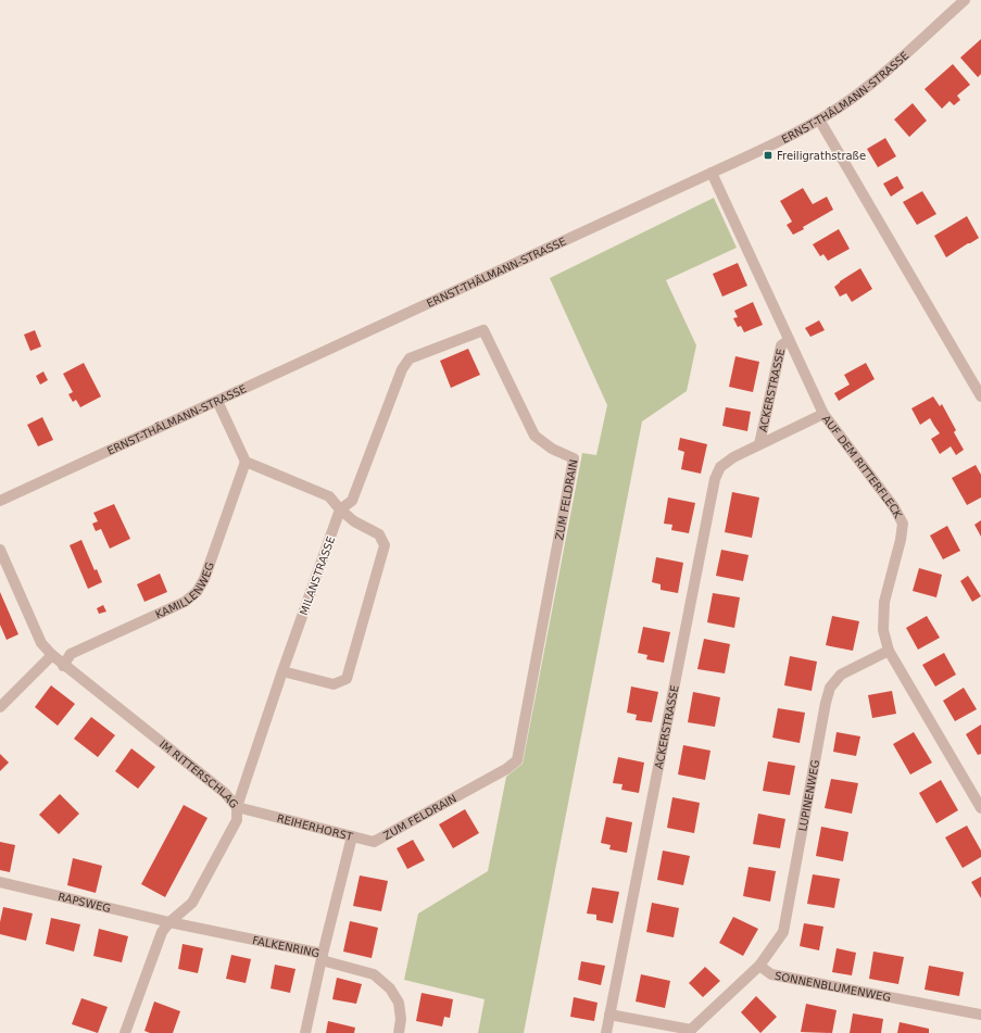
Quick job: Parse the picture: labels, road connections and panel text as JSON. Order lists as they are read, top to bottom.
{
  "streets": {
    "street": [
      "ERNST-THÄLMANN-STRASSE",
      "ACKERSTRASSE",
      "AUF DEM RITTERFLECK",
      "ZUM FELDRAIN",
      "MILANSTRASSE",
      "KAMILLENWEG",
      "IM RITTERSCHLAG",
      "LUPINENWEG",
      "REIHERHORST",
      "RAPSWEG",
      "FALKENRING",
      "SONNENBLUMENWEG"
    ]
  },
  "crossings": [
    ["ERNST-THÄLMANN-STRASSE", "AUF DEM RITTERFLECK"],
    ["ACKERSTRASSE", "AUF DEM RITTERFLECK"],
    ["AUF DEM RITTERFLECK", "LUPINENWEG"],
    ["ZUM FELDRAIN", "MILANSTRASSE"],
    ["ZUM FELDRAIN", "REIHERHORST"],
    ["MILANSTRASSE", "IM RITTERSCHLAG"],
    ["MILANSTRASSE", "REIHERHORST"],
    ["KAMILLENWEG", "IM RITTERSCHLAG"],
    ["IM RITTERSCHLAG", "REIHERHORST"],
    ["IM RITTERSCHLAG", "RAPSWEG"],
    ["IM RITTERSCHLAG", "FALKENRING"],
    ["LUPINENWEG", "SONNENBLUMENWEG"],
    ["REIHERHORST", "FALKENRING"],
    ["RAPSWEG", "FALKENRING"]
  ],
  "places": {
    "transit": ["Freiligrathstraße"]
  }
}
